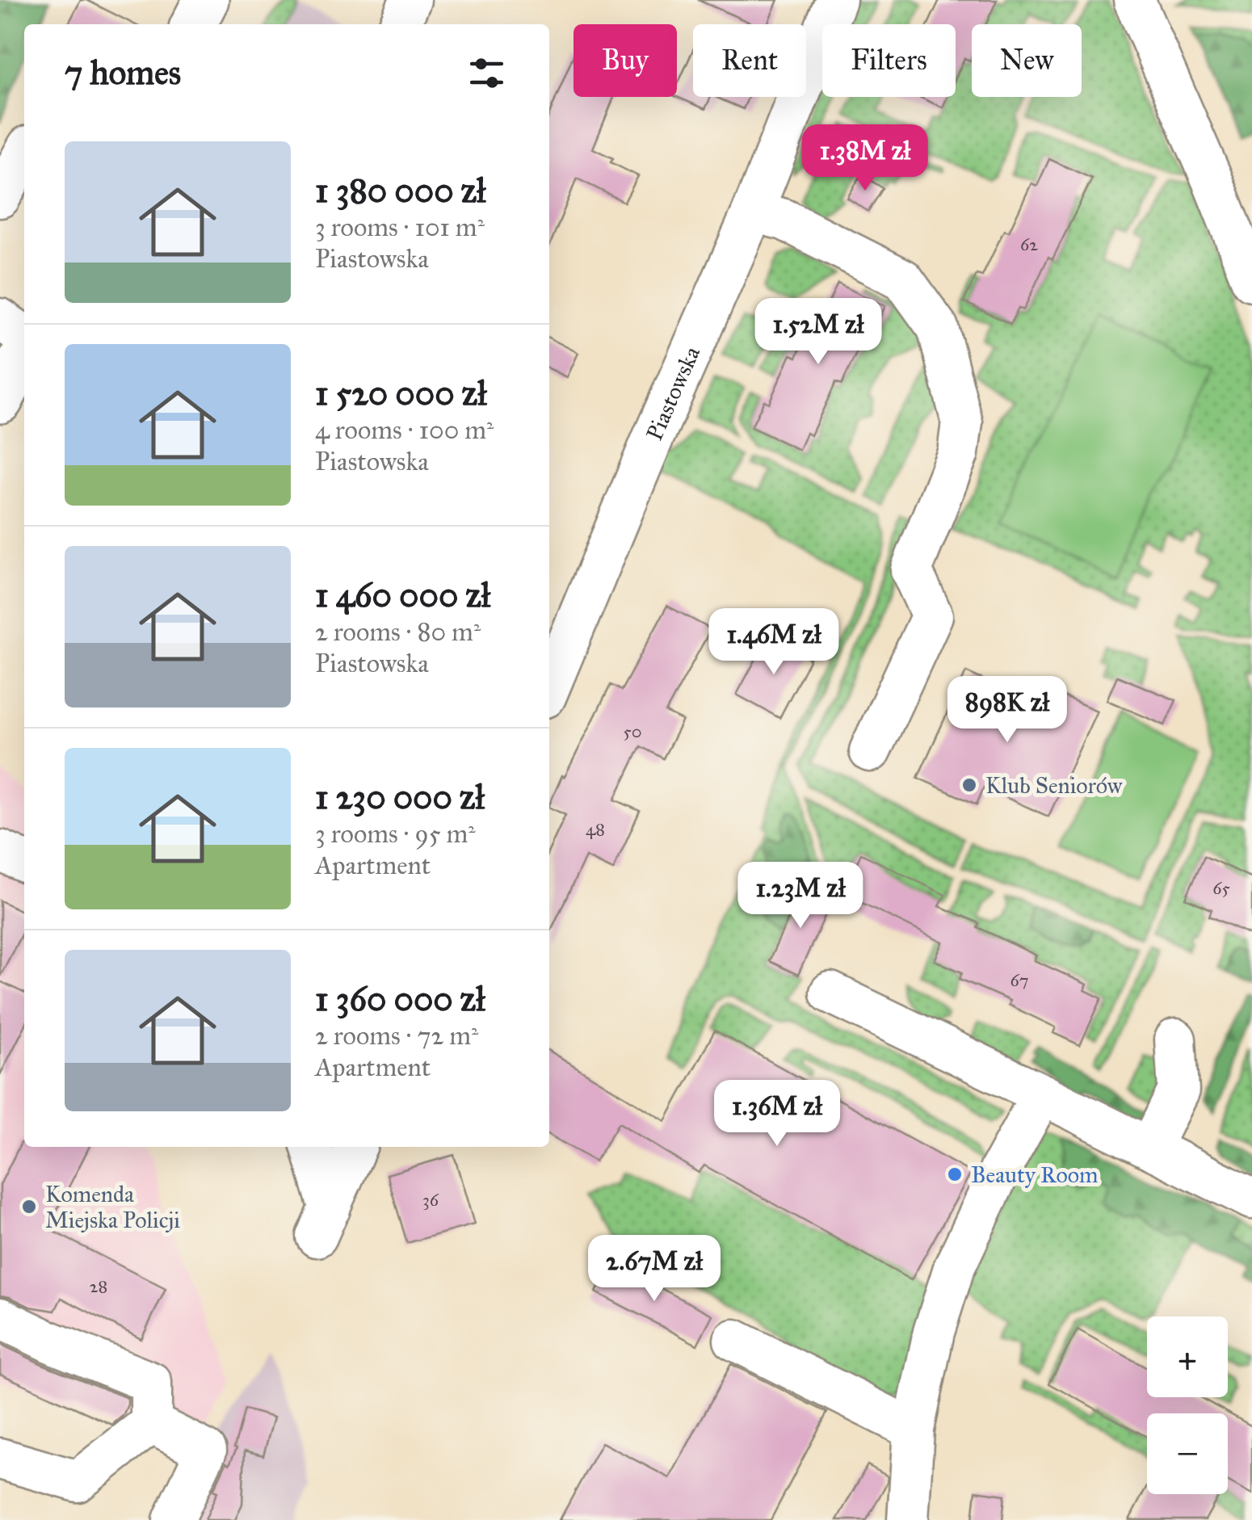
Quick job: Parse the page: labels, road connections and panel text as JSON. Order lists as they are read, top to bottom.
{
  "streets": {
    "street": ["Piastowska"]
  },
  "places": ["Klub Seniorów", "Beauty Room", "Komenda Miejska Policji"],
  "house_numbers": [
    "62",
    "50",
    "48",
    "65",
    "67",
    "36",
    "28"
  ],
  "page": {
    "chip": [
      "Buy",
      "Rent",
      "Filters",
      "New"
    ],
    "heading": "7 homes",
    "list": [
      {
        "name": "1 380 000 zł",
        "note": "3 rooms · 101 m² · Piastowska"
      },
      {
        "name": "1 520 000 zł",
        "note": "4 rooms · 100 m² · Piastowska"
      },
      {
        "name": "1 460 000 zł",
        "note": "2 rooms · 80 m² · Piastowska"
      },
      {
        "name": "1 230 000 zł",
        "note": "3 rooms · 95 m² · Apartment"
      },
      {
        "name": "1 360 000 zł",
        "note": "2 rooms · 72 m² · Apartment"
      }
    ],
    "price": [
      "1.38M zł",
      "1.52M zł",
      "1.46M zł",
      "898K zł",
      "1.23M zł",
      "1.36M zł",
      "2.67M zł"
    ],
    "map_buttons": ["+", "−"]
  }
}
